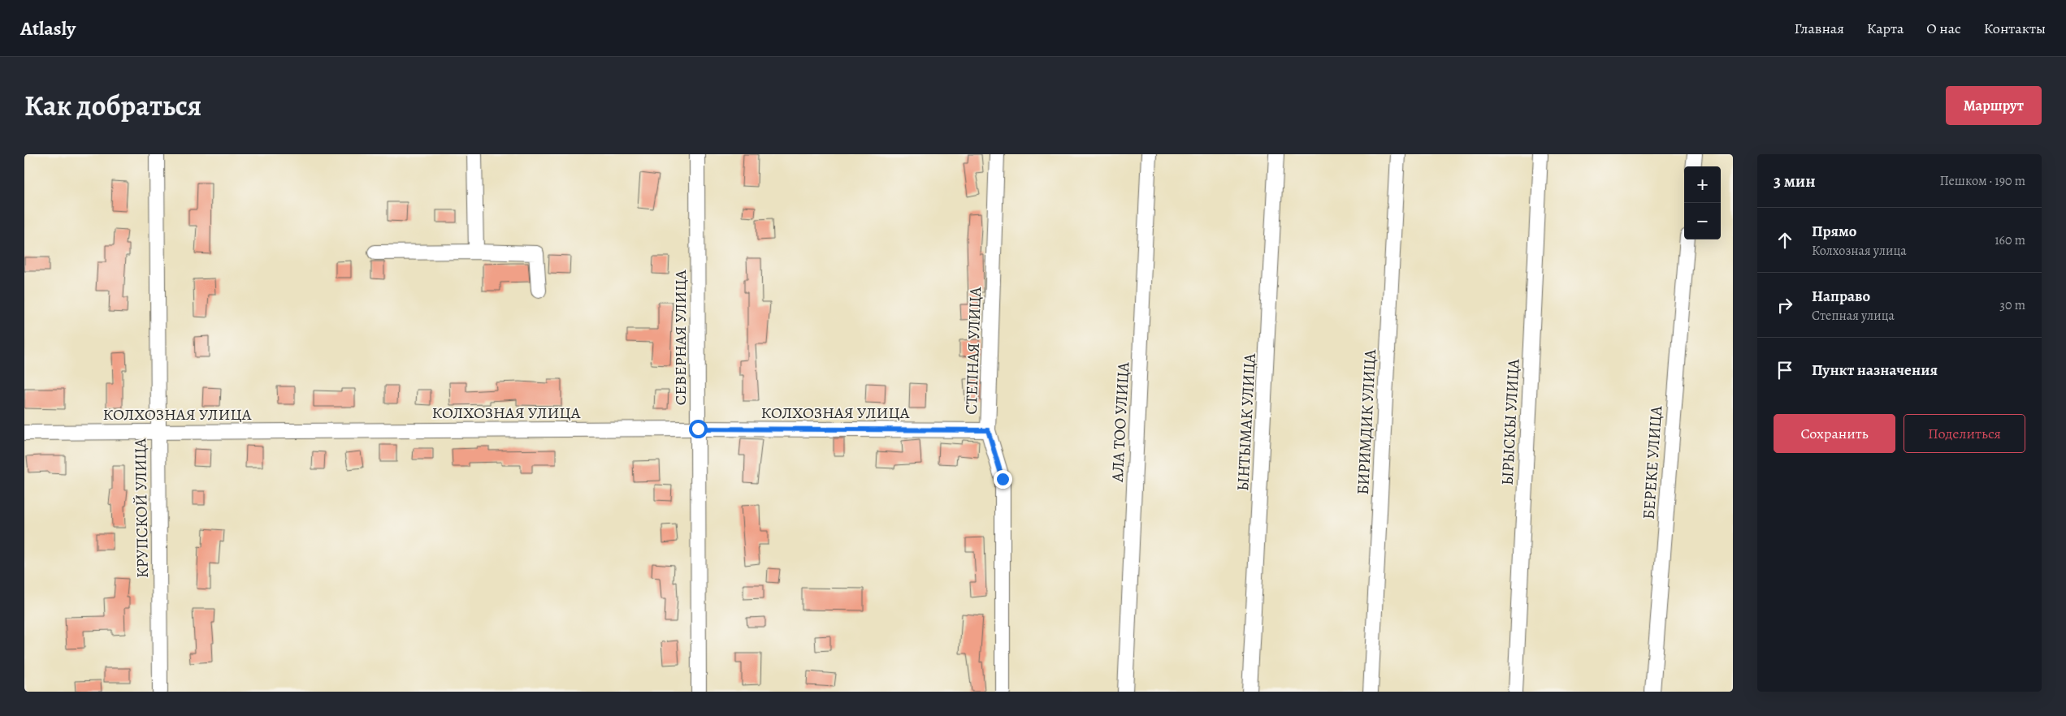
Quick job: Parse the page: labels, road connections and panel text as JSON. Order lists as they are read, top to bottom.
{
  "streets": {
    "street": [
      "СЕВЕРНАЯ УЛИЦА",
      "СТЕПНАЯ УЛИЦА",
      "КОЛХОЗНАЯ УЛИЦА",
      "АЛА ТОО УЛИЦА",
      "ЫНТЫМАК УЛИЦА",
      "БИРИМДИК УЛИЦА",
      "ЫРЫСКЫ УЛИЦА",
      "БЕРЕКЕ УЛИЦА",
      "КРУПСКОЙ УЛИЦА"
    ]
  },
  "crossings": [
    ["СЕВЕРНАЯ УЛИЦА", "КОЛХОЗНАЯ УЛИЦА"],
    ["СТЕПНАЯ УЛИЦА", "КОЛХОЗНАЯ УЛИЦА"],
    ["КОЛХОЗНАЯ УЛИЦА", "КРУПСКОЙ УЛИЦА"]
  ],
  "page": {
    "header": "Atlasly",
    "nav": [
      "Главная",
      "Карта",
      "О нас",
      "Контакты"
    ],
    "title": "Как добраться",
    "buttons": [
      "Маршрут",
      ["Сохранить", "Поделиться"]
    ],
    "heading": ["3 мин", "Пешком · 190 m"],
    "map_buttons": ["+", "−"],
    "list": [
      ["Прямо", "Колхозная улица", "160 m"],
      ["Направо", "Степная улица", "30 m"],
      "Пункт назначения"
    ]
  }
}
